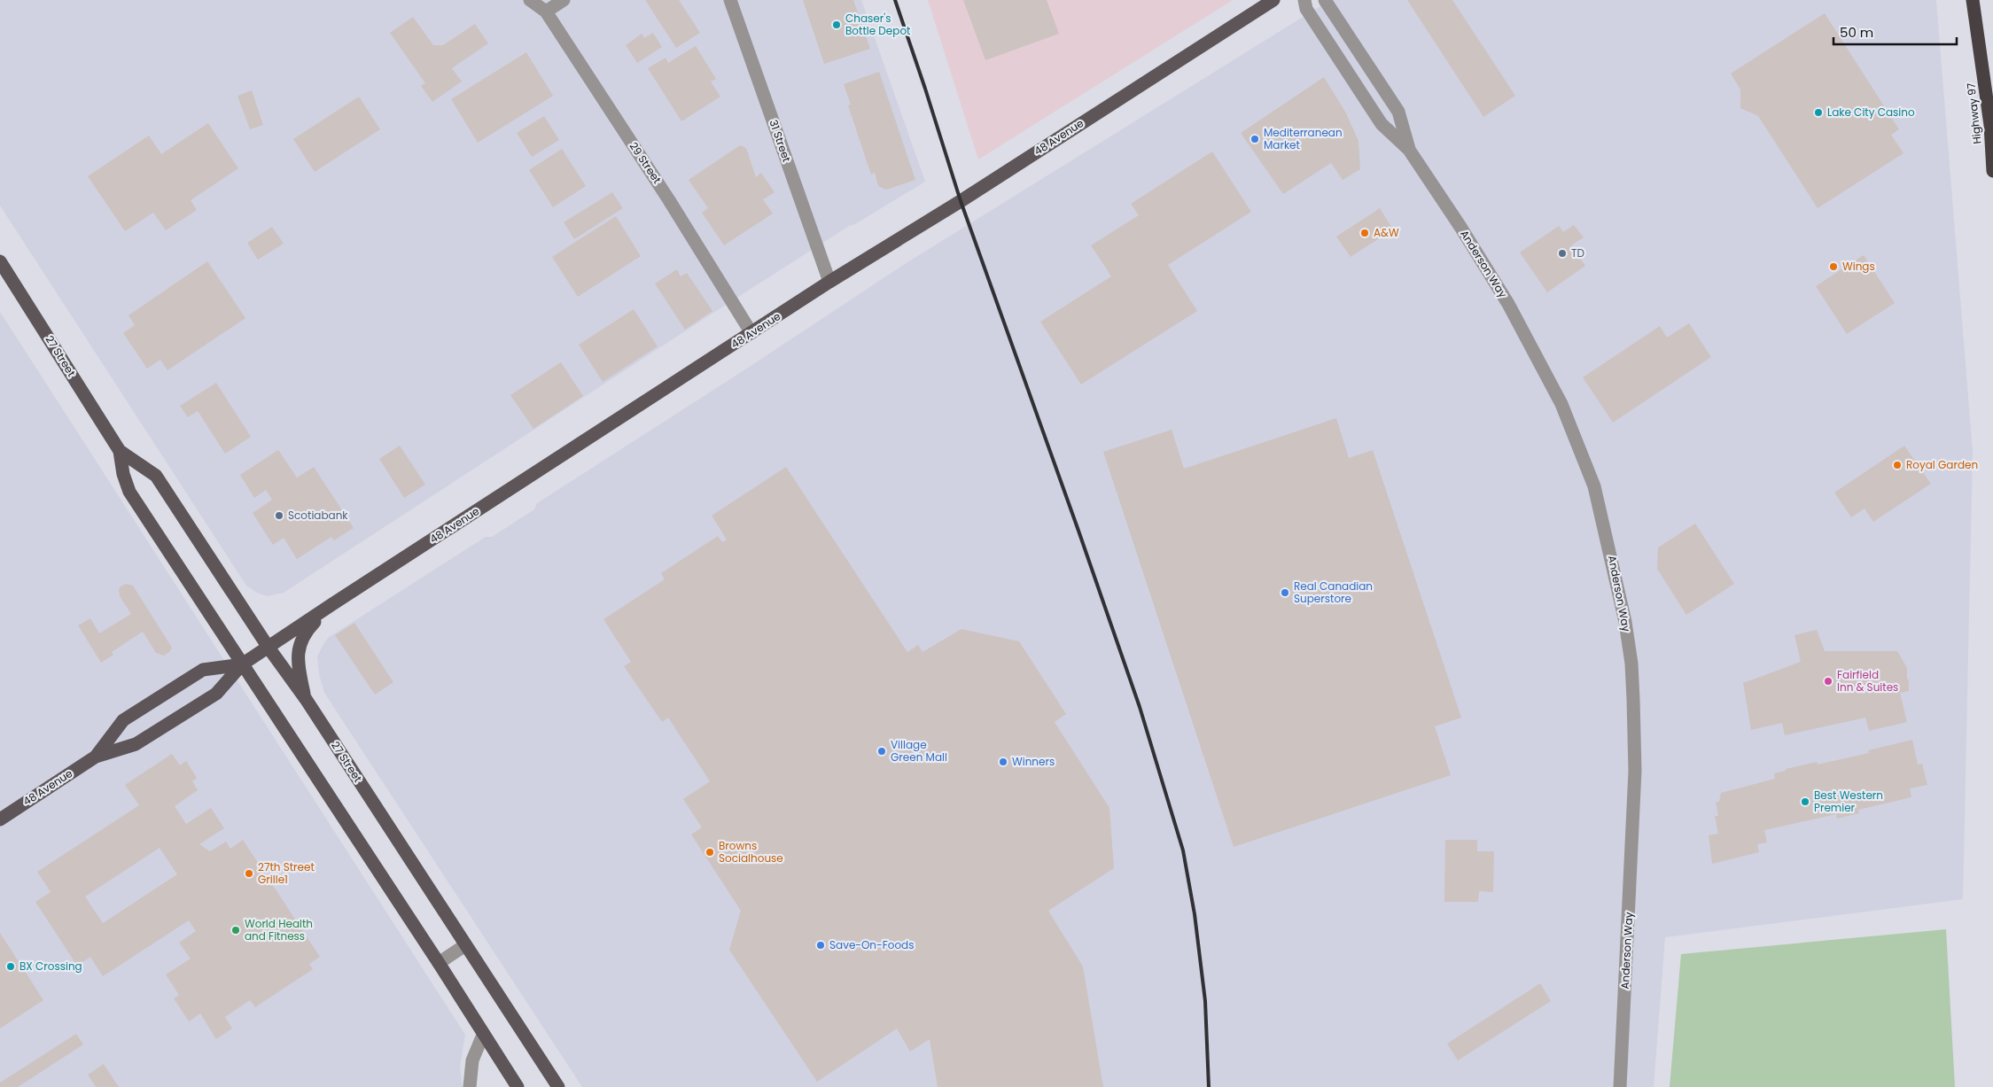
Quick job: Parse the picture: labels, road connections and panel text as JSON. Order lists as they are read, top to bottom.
{
  "streets": {
    "highway": ["Highway 97"],
    "main road": ["48 Avenue", "27 Street"],
    "street": ["31 Street", "29 Street", "Anderson Way"]
  },
  "crossings": [
    ["48 Avenue", "31 Street"],
    ["48 Avenue", "29 Street"],
    ["48 Avenue", "27 Street"]
  ],
  "places": [
    "Chaser's Bottle Depot",
    "Lake City Casino",
    "Mediterranean Market",
    "A&W",
    "TD",
    "Wings",
    "Royal Garden",
    "Scotiabank",
    "Real Canadian Superstore",
    "Fairfield Inn & Suites",
    "Village Green Mall",
    "Winners",
    "Best Western Premier",
    "Browns Socialhouse",
    "27th Street Grille1",
    "World Health and Fitness",
    "Save-On-Foods",
    "BX Crossing"
  ],
  "scale_bar": "50 m"
}
